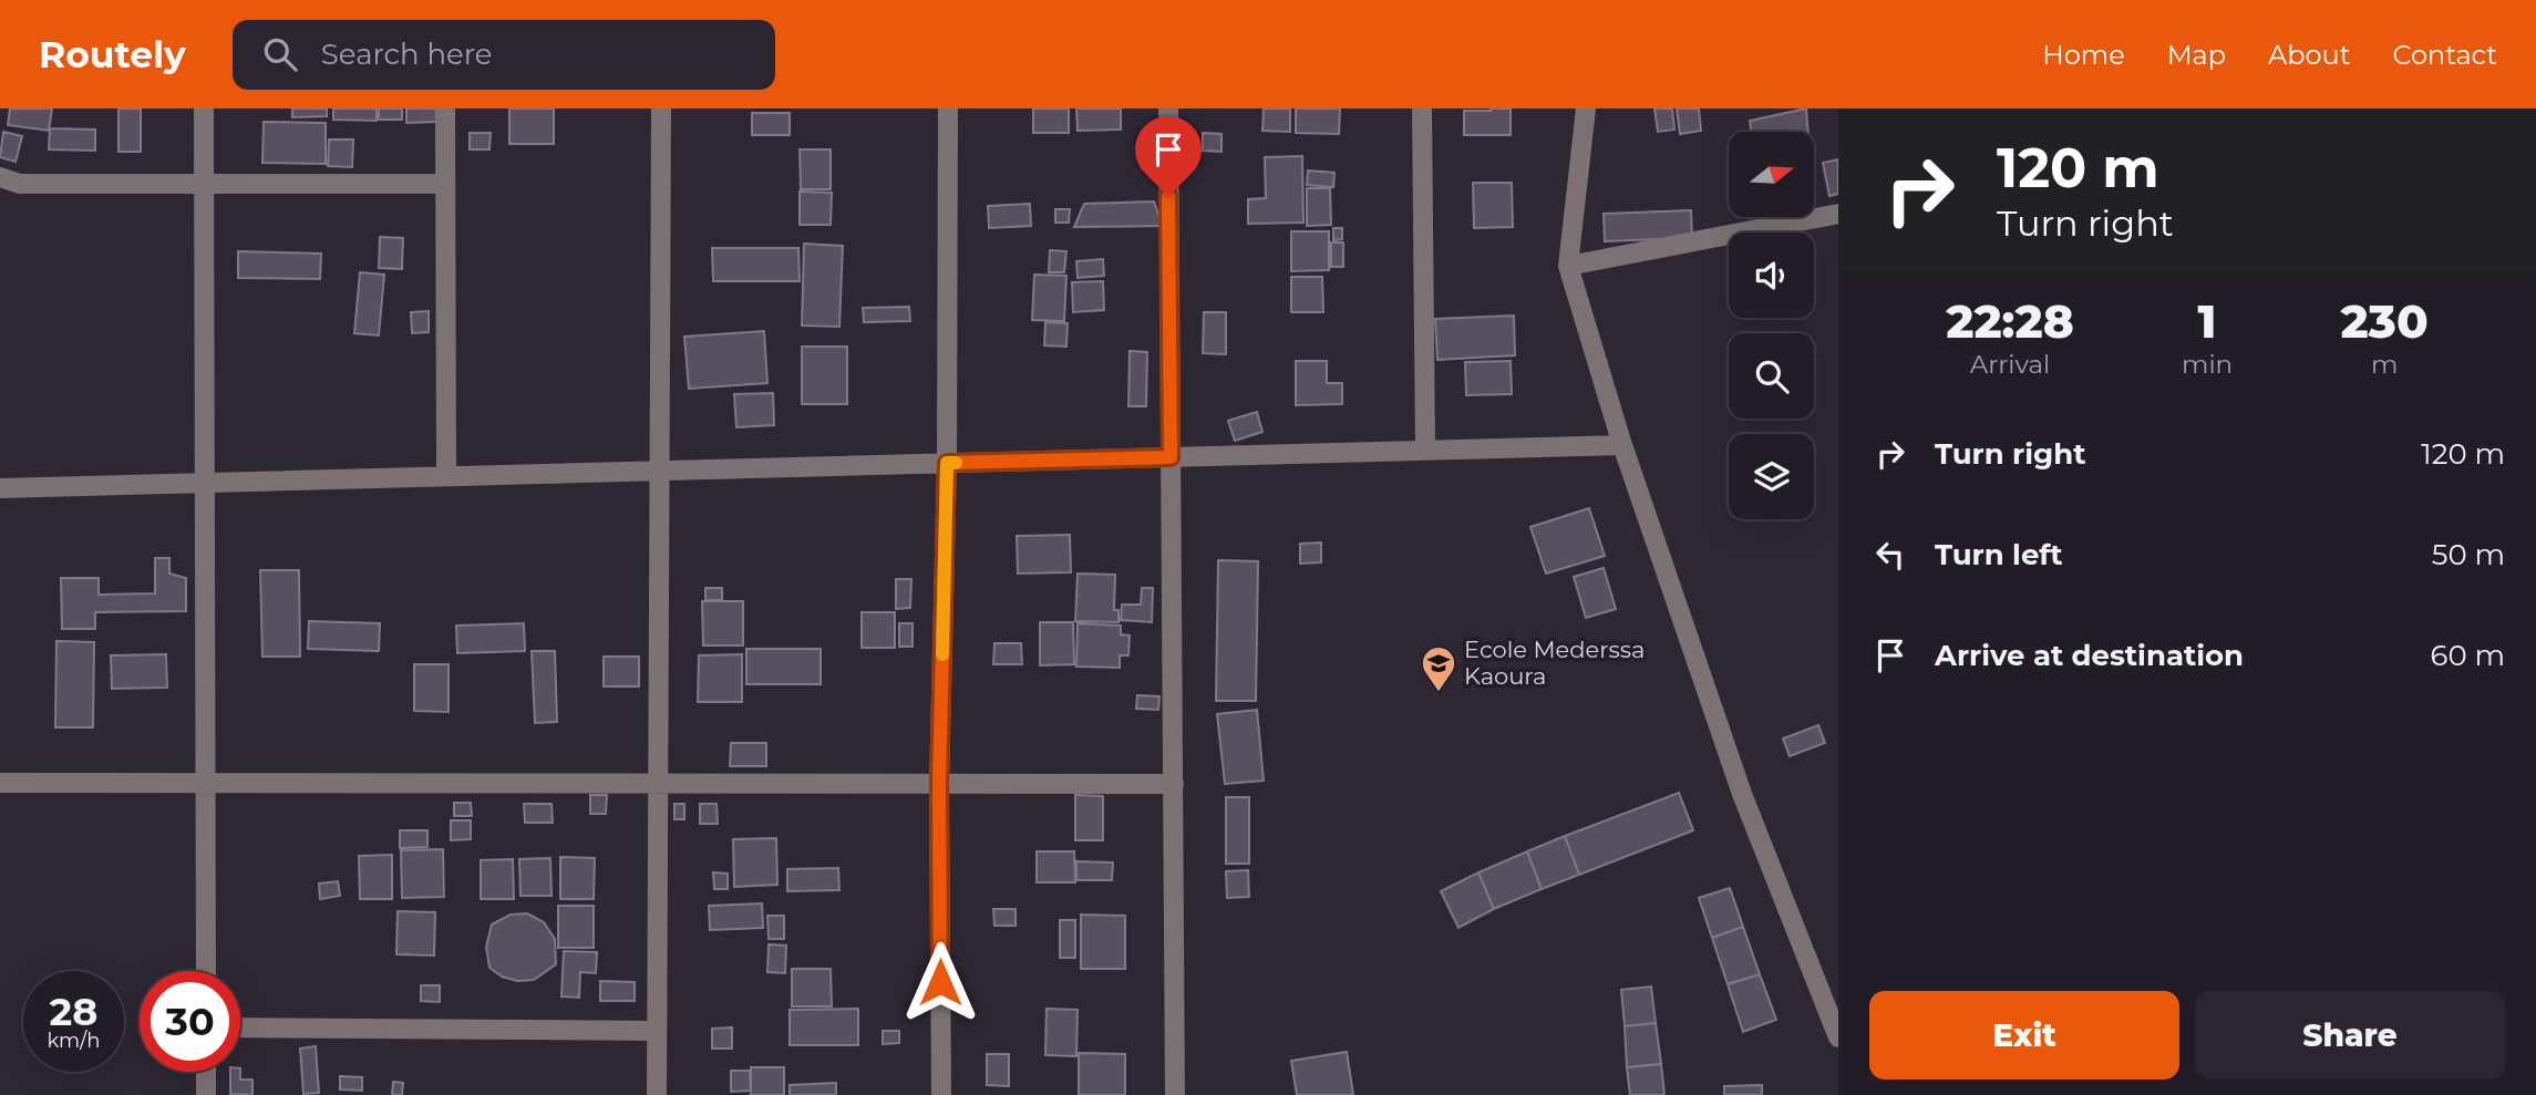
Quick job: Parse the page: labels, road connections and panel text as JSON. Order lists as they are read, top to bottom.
{
  "places": {
    "school or university": ["Ecole Mederssa Kaoura"]
  },
  "north": "right",
  "page": {
    "header": "Routely",
    "search": "Search here",
    "nav": [
      "Home",
      "Map",
      "About",
      "Contact"
    ],
    "turn": ["120 m", "Turn right"],
    "eta": [
      "22:28",
      "Arrival",
      "1",
      "min",
      "230",
      "m"
    ],
    "list": [
      {
        "name": "Turn right",
        "value": "120 m"
      },
      {
        "name": "Turn left",
        "value": "50 m"
      },
      {
        "name": "Arrive at destination",
        "value": "60 m"
      }
    ],
    "speed": "28 km/h",
    "limit": "30",
    "buttons": ["Exit", "Share"]
  }
}
